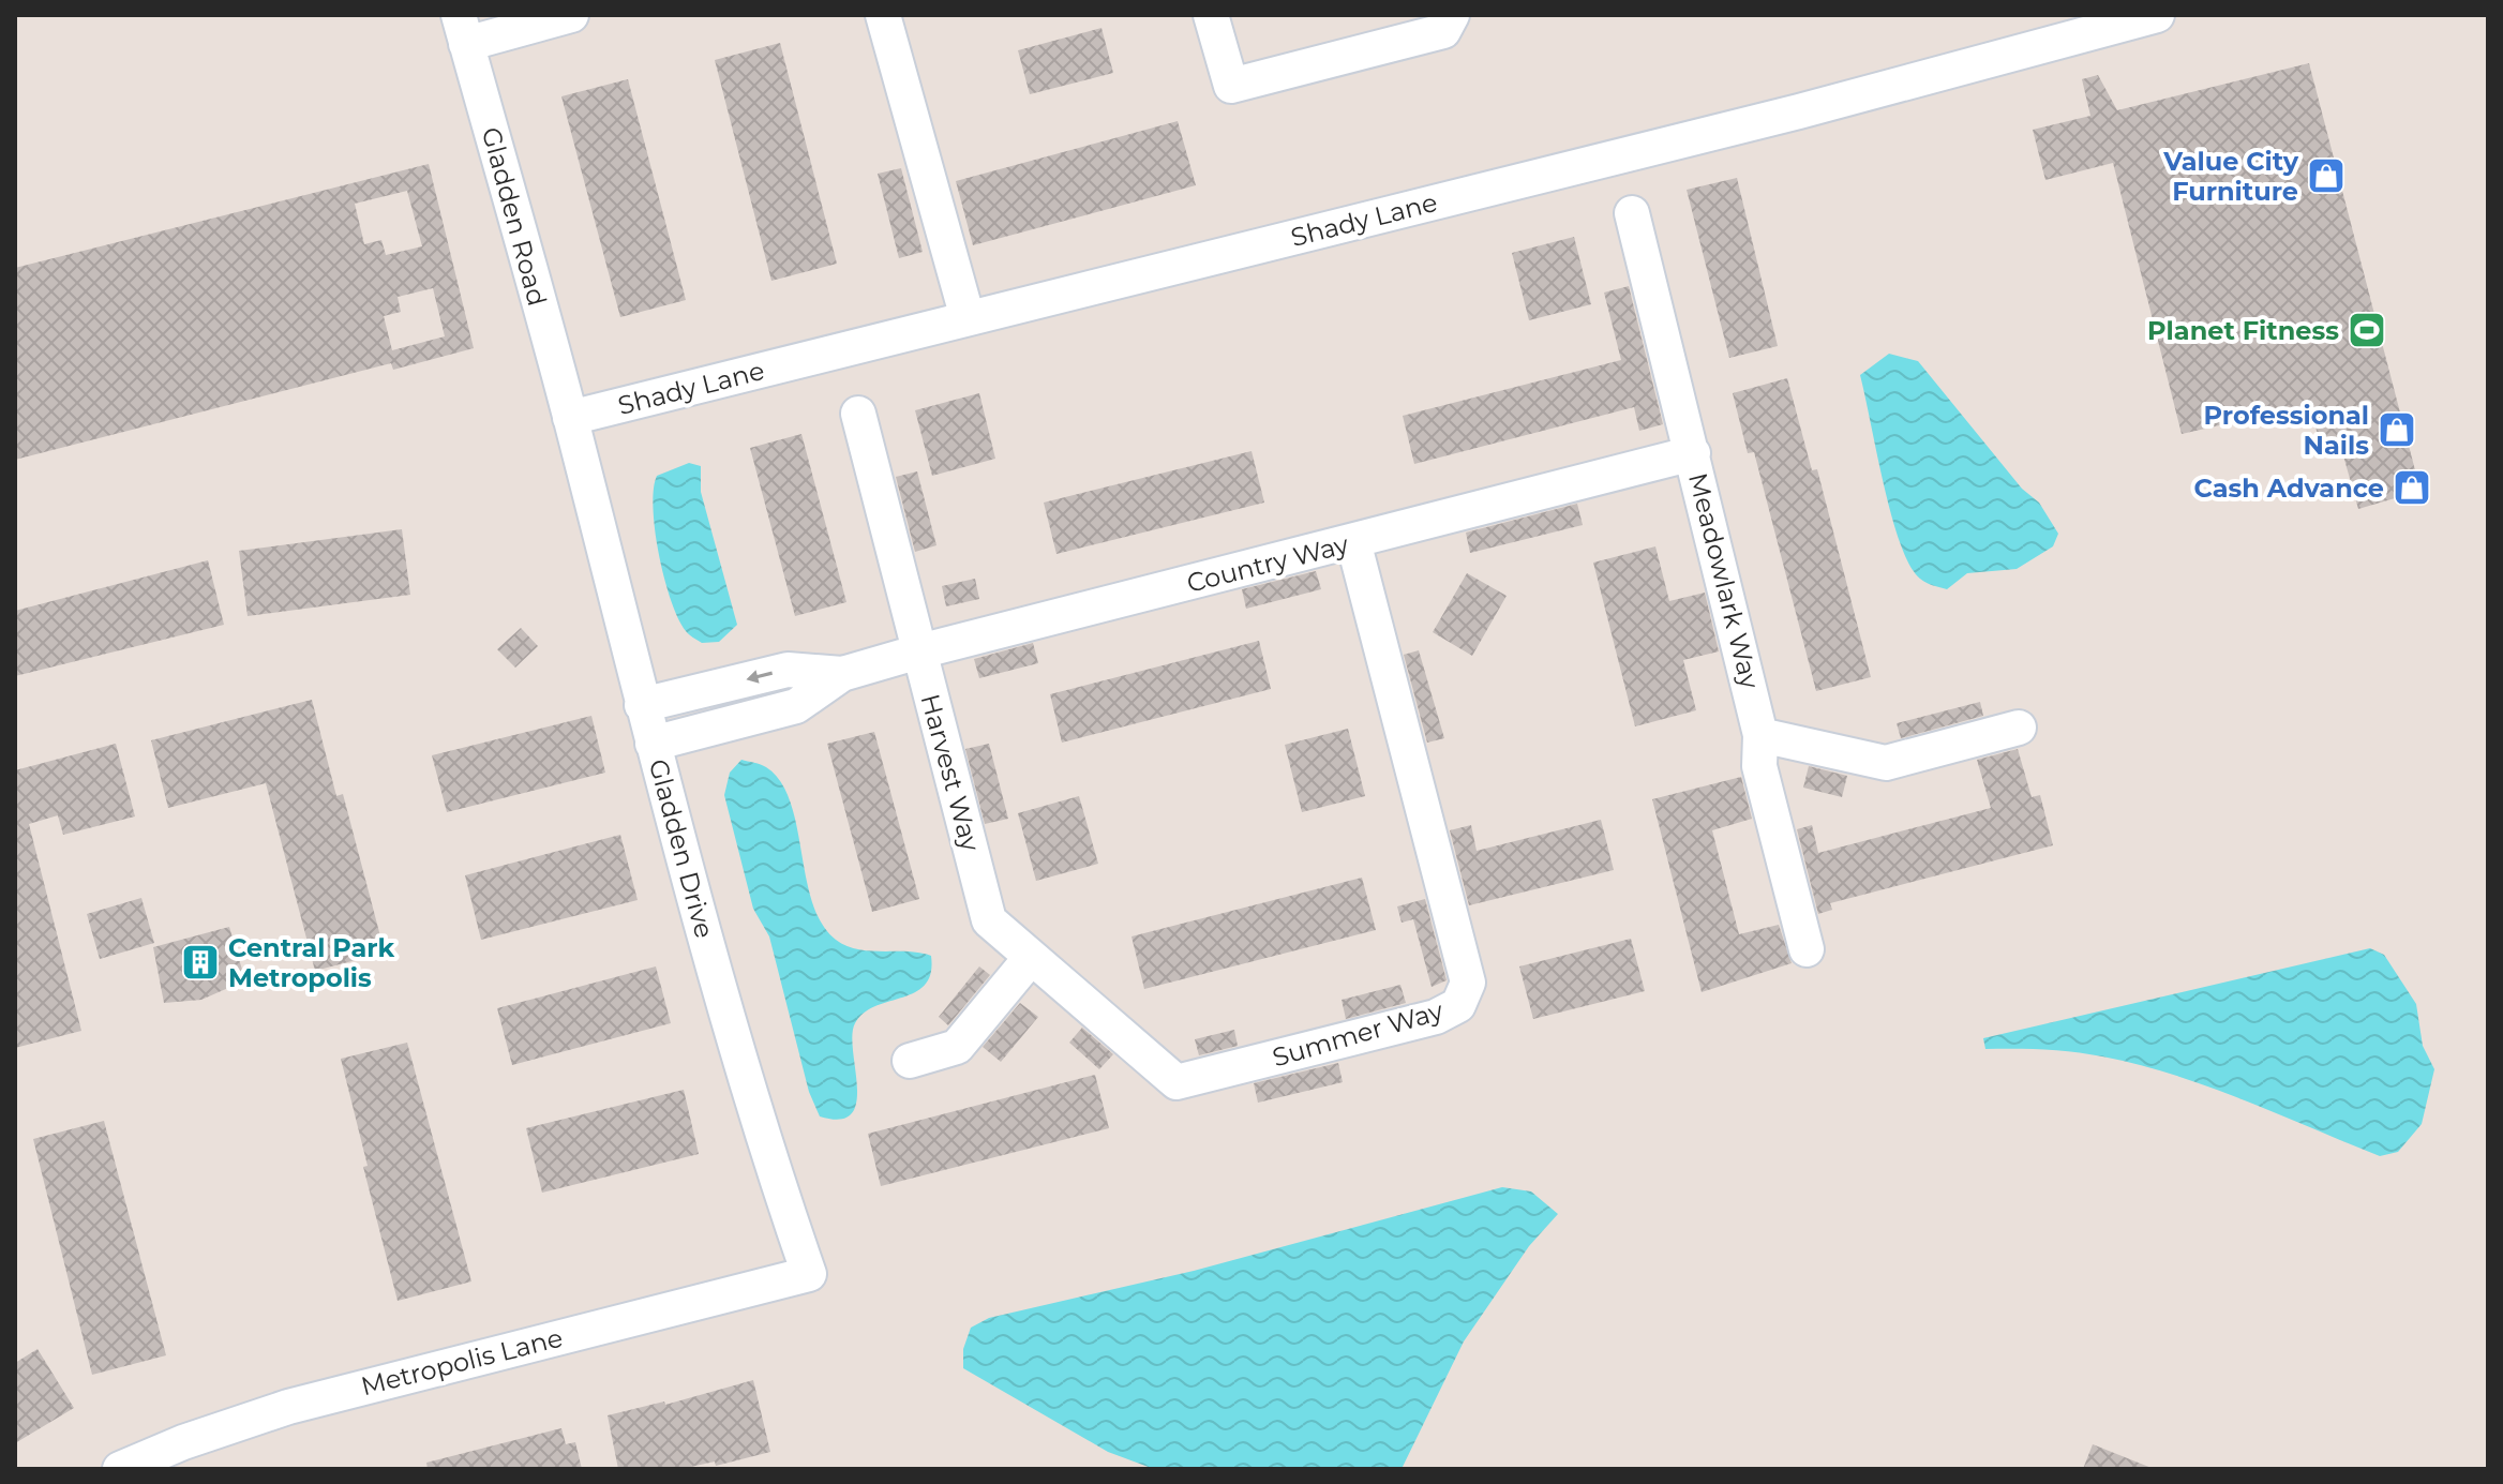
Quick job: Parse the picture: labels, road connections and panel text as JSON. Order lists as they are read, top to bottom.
{
  "streets": {
    "street": [
      "Gladden Road",
      "Shady Lane",
      "Country Way",
      "Meadowlark Way",
      "Harvest Way",
      "Gladden Drive",
      "Summer Way",
      "Metropolis Lane"
    ]
  },
  "crossings": [
    ["Gladden Road", "Shady Lane"],
    ["Gladden Road", "Gladden Drive"],
    ["Shady Lane", "Gladden Drive"],
    ["Country Way", "Meadowlark Way"],
    ["Country Way", "Harvest Way"],
    ["Country Way", "Summer Way"],
    ["Harvest Way", "Summer Way"],
    ["Gladden Drive", "Metropolis Lane"]
  ],
  "places": {
    "shop": ["Value City Furniture", "Professional Nails", "Cash Advance"],
    "sports": ["Planet Fitness"],
    "building": ["Central Park Metropolis"]
  }
}
